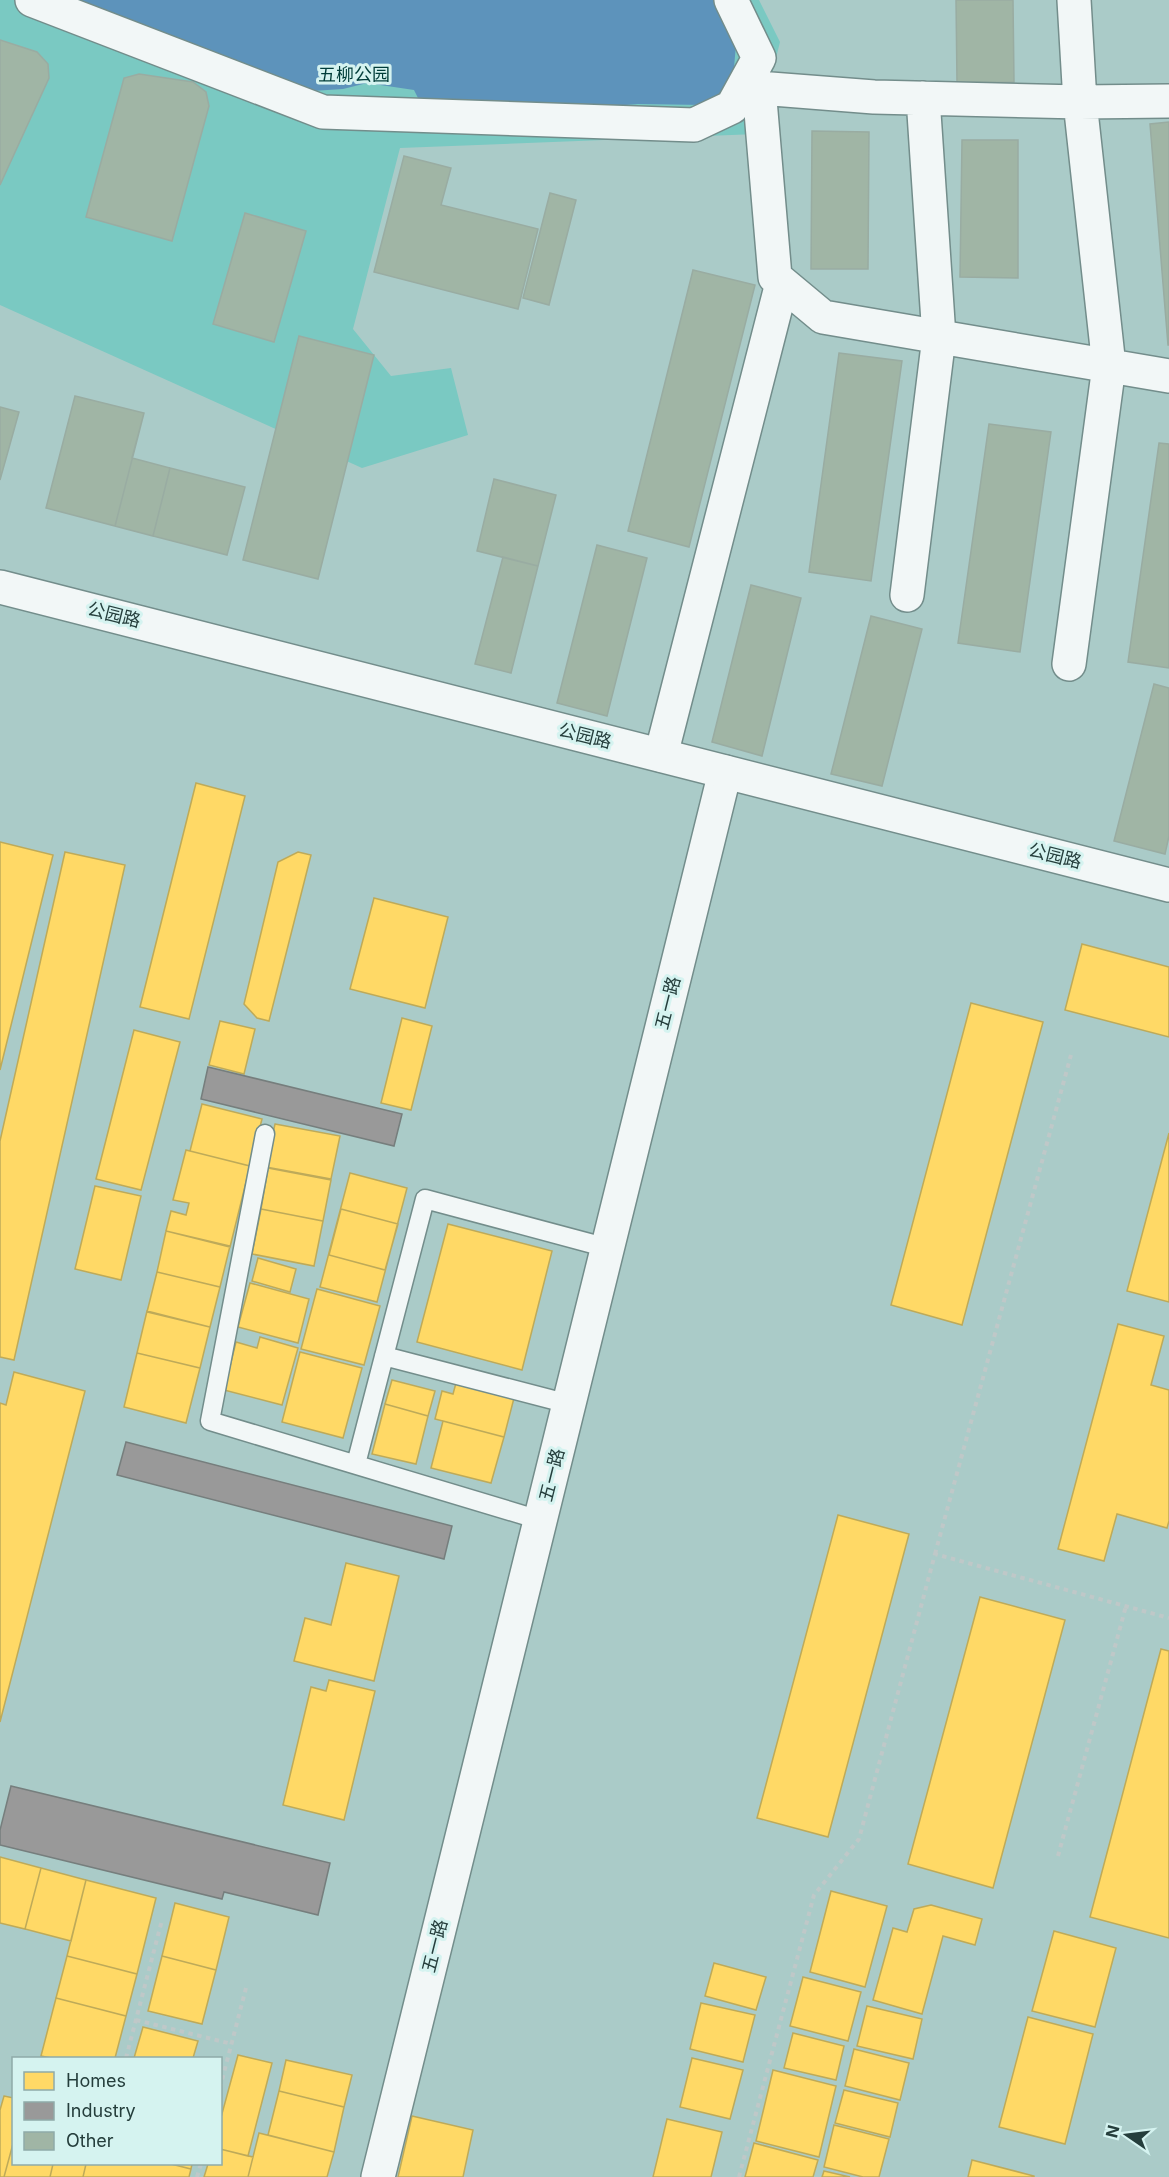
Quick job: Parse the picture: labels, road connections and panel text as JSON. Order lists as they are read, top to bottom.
{
  "streets": {
    "street": ["公园路", "五一路"]
  },
  "crossings": [
    ["公园路", "五一路"]
  ],
  "parks": ["五柳公园"],
  "legend": ["Homes", "Industry", "Other"],
  "north": "left"
}
